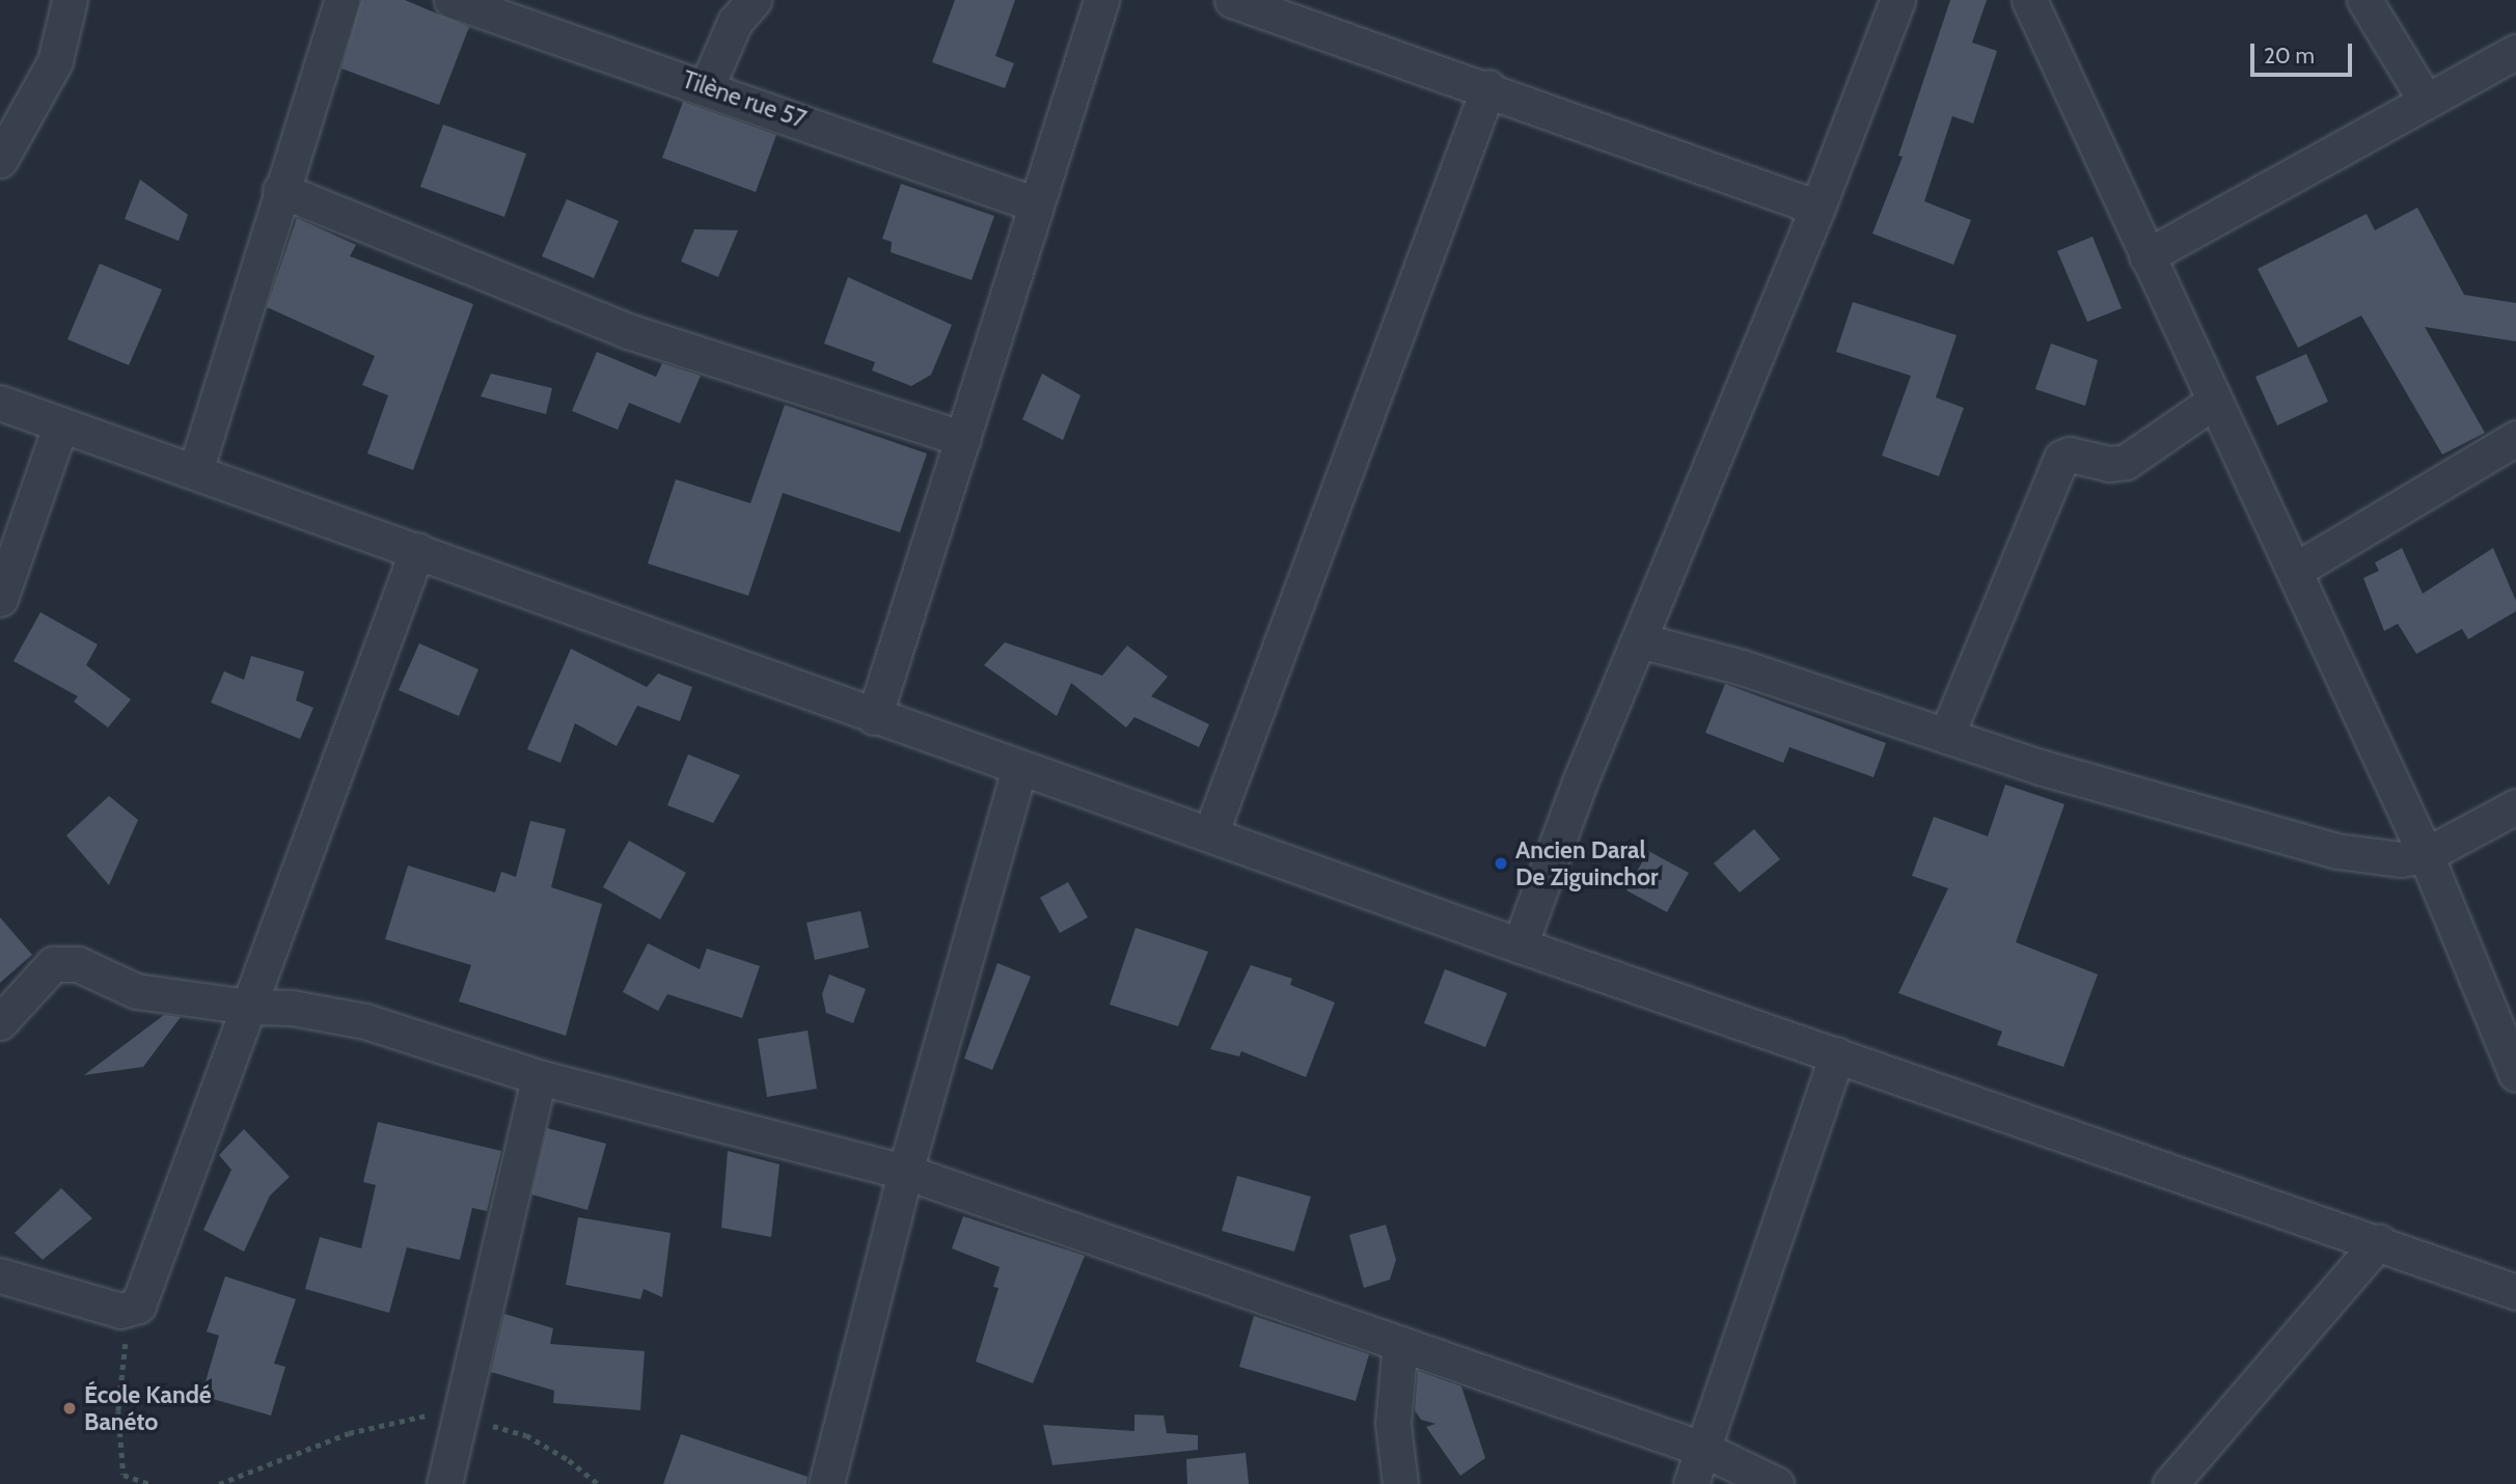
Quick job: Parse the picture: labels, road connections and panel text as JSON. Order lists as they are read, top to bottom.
{
  "streets": {
    "street": ["Tilène rue 57"]
  },
  "places": ["Ancien Daral De Ziguinchor", "École Kandé Banéto"],
  "scale_bar": "20 m"
}
